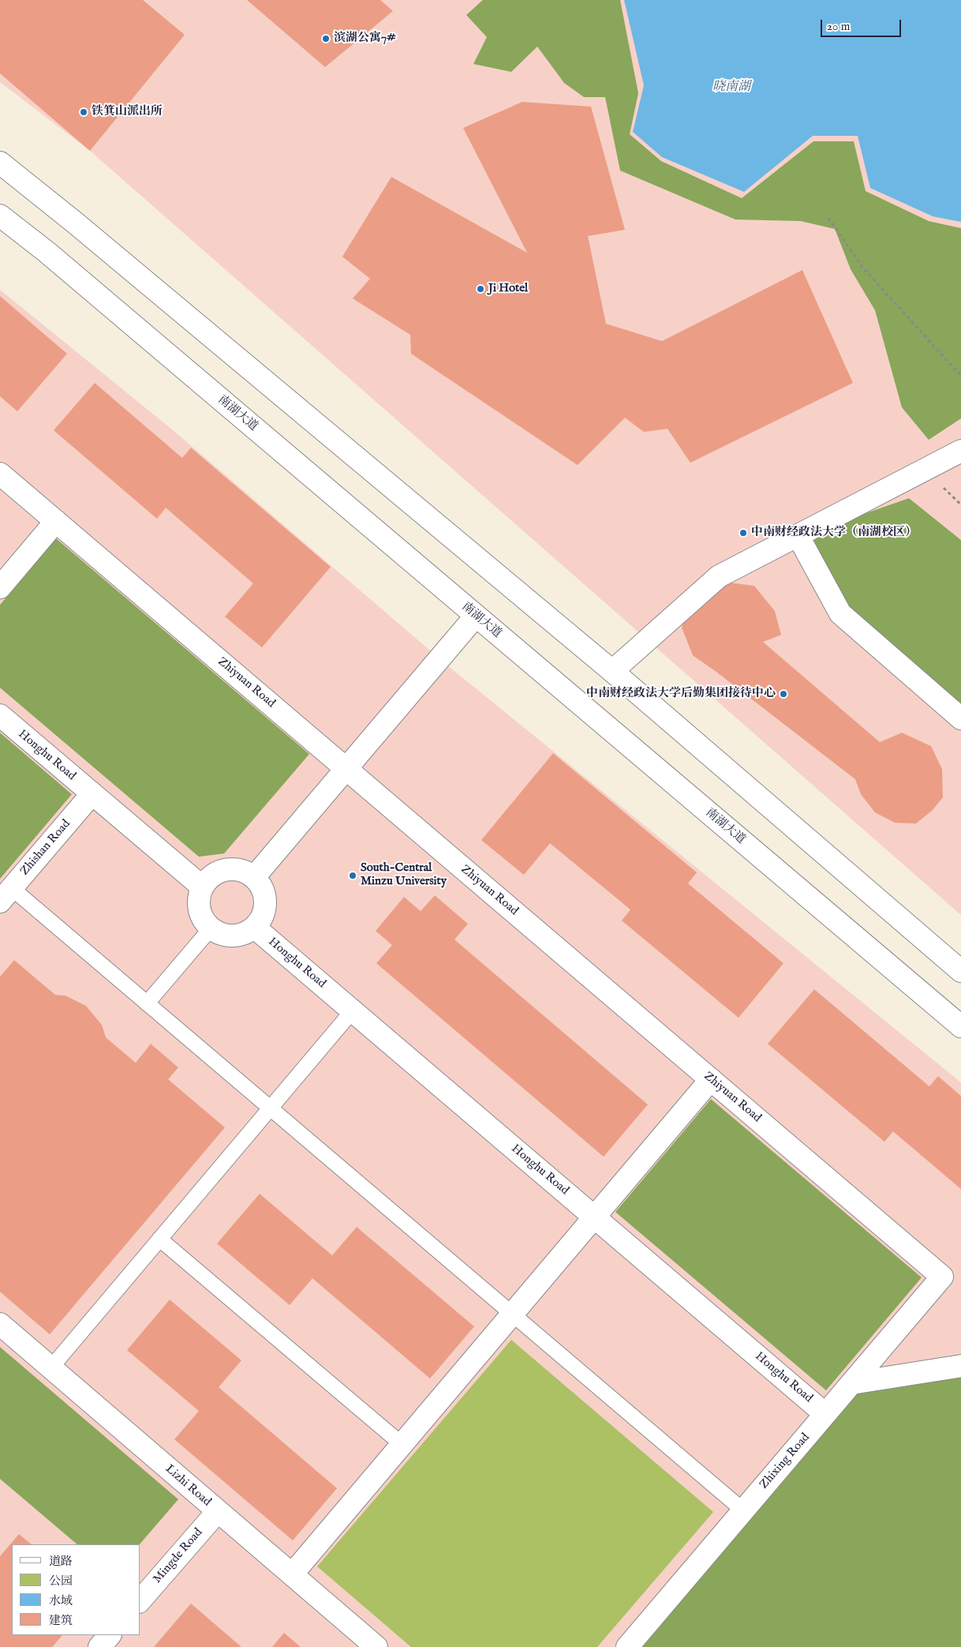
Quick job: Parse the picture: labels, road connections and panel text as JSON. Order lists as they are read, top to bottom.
{
  "streets": {
    "street": [
      "南湖大道",
      "Zhiyuan Road",
      "Honghu Road",
      "Zhishan Road",
      "Zhixing Road",
      "Lizhi Road",
      "Mingde Road"
    ]
  },
  "crossings": [
    ["Zhiyuan Road", "Zhixing Road"],
    ["Honghu Road", "Zhishan Road"],
    ["Honghu Road", "Zhixing Road"],
    ["Lizhi Road", "Mingde Road"]
  ],
  "water": ["晓南湖"],
  "places": [
    "滨湖公寓7#",
    "铁箕山派出所",
    "Ji Hotel",
    "中南财经政法大学（南湖校区）",
    "中南财经政法大学后勤集团接待中心",
    "South-Central Minzu University"
  ],
  "legend": [
    "道路",
    "公园",
    "水域",
    "建筑"
  ],
  "scale_bar": "20 m"
}
